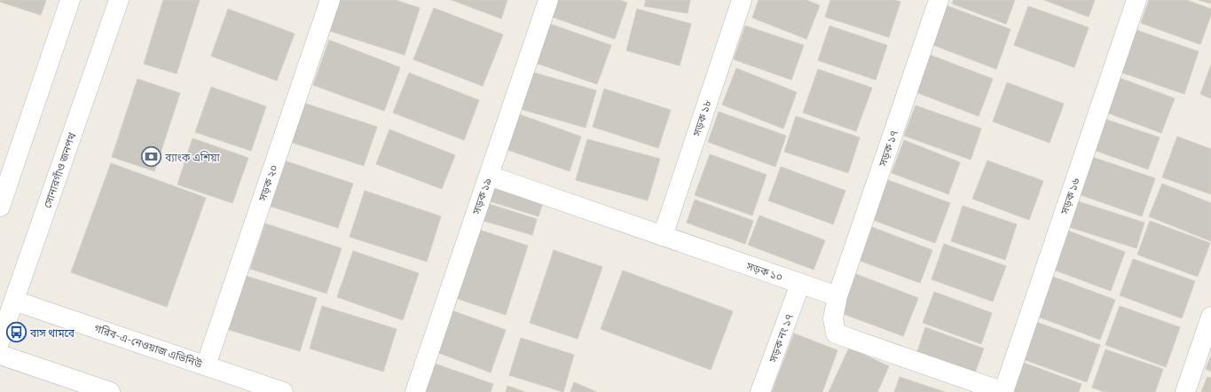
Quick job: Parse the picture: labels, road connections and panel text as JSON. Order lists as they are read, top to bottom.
{
  "streets": {
    "street": [
      "সড়ক ১৮",
      "সড়ক ১৭",
      "সোনারগাঁও জনপথ",
      "সড়ক ২০",
      "সড়ক ১৯",
      "সড়ক ১৬",
      "সড়ক ১০",
      "সড়ক নং ১৭",
      "গরিব-এ-নেওয়াজ এভিনিউ"
    ]
  },
  "crossings": [
    ["সড়ক ১৮", "সড়ক ১০"],
    ["সড়ক ১৭", "সড়ক ১০"],
    ["সোনারগাঁও জনপথ", "গরিব-এ-নেওয়াজ এভিনিউ"],
    ["সড়ক ২০", "গরিব-এ-নেওয়াজ এভিনিউ"],
    ["সড়ক ১৯", "সড়ক ১০"],
    ["সড়ক ১০", "সড়ক নং ১৭"]
  ],
  "places": {
    "bank": ["ব্যাংক এশিয়া"],
    "bus stop": ["বাস থামবে"]
  }
}
